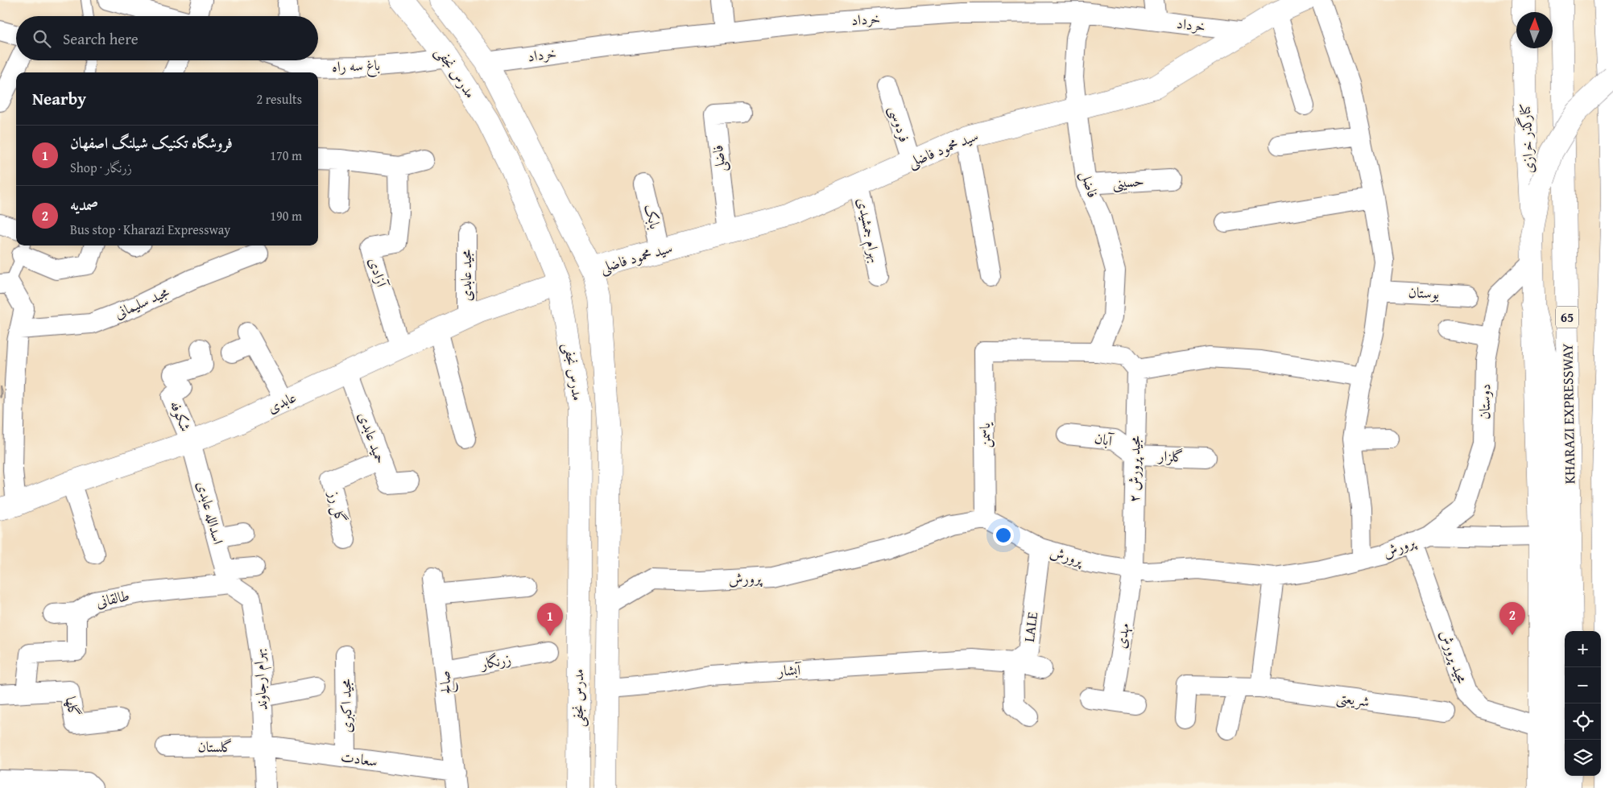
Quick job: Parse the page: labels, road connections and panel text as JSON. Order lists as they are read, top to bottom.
{
  "streets": {
    "main road": [
      "مدرس نجفی",
      "کنارگذر خرازی",
      "سید محمود فاضلی",
      "65",
      "عابدی",
      "KHARAZI EXPRESSWAY"
    ],
    "street": [
      "خرداد",
      "باغ سه راه",
      "فردوسی",
      "فاضلی",
      "حسینی",
      "فاضل",
      "بابک",
      "بهرام جمشیدی",
      "آزادی",
      "مجید عابدی",
      "بوستان",
      "مجید سلیمانی",
      "دوستان",
      "شکوفه",
      "یاسمن",
      "حمید عابدی",
      "آبان",
      "گلزار",
      "مجید پرورش ۲",
      "گل رز",
      "اسدالله عابدی",
      "پرورش",
      "طالقانی",
      "LALE",
      "مهدی",
      "مجید پرورش",
      "زرنگار",
      "آبشار",
      "بهرام ارجاوند",
      "صالح",
      "شریعتی",
      "مجید اکبری",
      "گلها",
      "گلستان",
      "سعادت"
    ]
  },
  "crossings": [
    ["خرداد", "مدرس نجفی"],
    ["خرداد", "سید محمود فاضلی"],
    ["خرداد", "فاضل"],
    ["باغ سه راه", "مدرس نجفی"],
    ["مدرس نجفی", "سید محمود فاضلی"],
    ["مدرس نجفی", "عابدی"],
    ["مدرس نجفی", "پرورش"],
    ["مدرس نجفی", "آبشار"],
    ["فردوسی", "سید محمود فاضلی"],
    ["سید محمود فاضلی", "فاضلی"],
    ["سید محمود فاضلی", "فاضل"],
    ["سید محمود فاضلی", "بابک"],
    ["سید محمود فاضلی", "بهرام جمشیدی"],
    ["حسینی", "فاضل"],
    ["فاضل", "یاسمن"],
    ["آزادی", "عابدی"],
    ["مجید عابدی", "عابدی"],
    ["دوستان", "پرورش"],
    ["دوستان", "مجید پرورش"],
    ["عابدی", "شکوفه"],
    ["عابدی", "حمید عابدی"],
    ["عابدی", "اسدالله عابدی"],
    ["شکوفه", "اسدالله عابدی"],
    ["یاسمن", "پرورش"],
    ["حمید عابدی", "گل رز"],
    ["آبان", "گلزار"],
    ["آبان", "مجید پرورش ۲"],
    ["گلزار", "مجید پرورش ۲"],
    ["مجید پرورش ۲", "پرورش"],
    ["مجید پرورش ۲", "مهدی"],
    ["اسدالله عابدی", "طالقانی"],
    ["اسدالله عابدی", "بهرام ارجاوند"],
    ["پرورش", "LALE"],
    ["پرورش", "مهدی"],
    ["پرورش", "مجید پرورش"],
    ["طالقانی", "بهرام ارجاوند"],
    ["LALE", "آبشار"],
    ["زرنگار", "صالح"],
    ["بهرام ارجاوند", "گلستان"],
    ["بهرام ارجاوند", "سعادت"],
    ["صالح", "سعادت"],
    ["مجید اکبری", "سعادت"],
    ["گلستان", "سعادت"]
  ],
  "north": "top",
  "page": {
    "search": "Search here",
    "heading": ["Nearby", "2 results"],
    "list": [
      {
        "mark": "1",
        "name": "فروشگاه تکنیک شیلنگ اصفهان",
        "note": "Shop · زرنگار",
        "value": "170 m"
      },
      {
        "mark": "2",
        "name": "صمدیه",
        "note": "Bus stop · Kharazi Expressway",
        "value": "190 m"
      }
    ],
    "pins": ["2", "1"],
    "map_buttons": ["+", "−"]
  }
}
